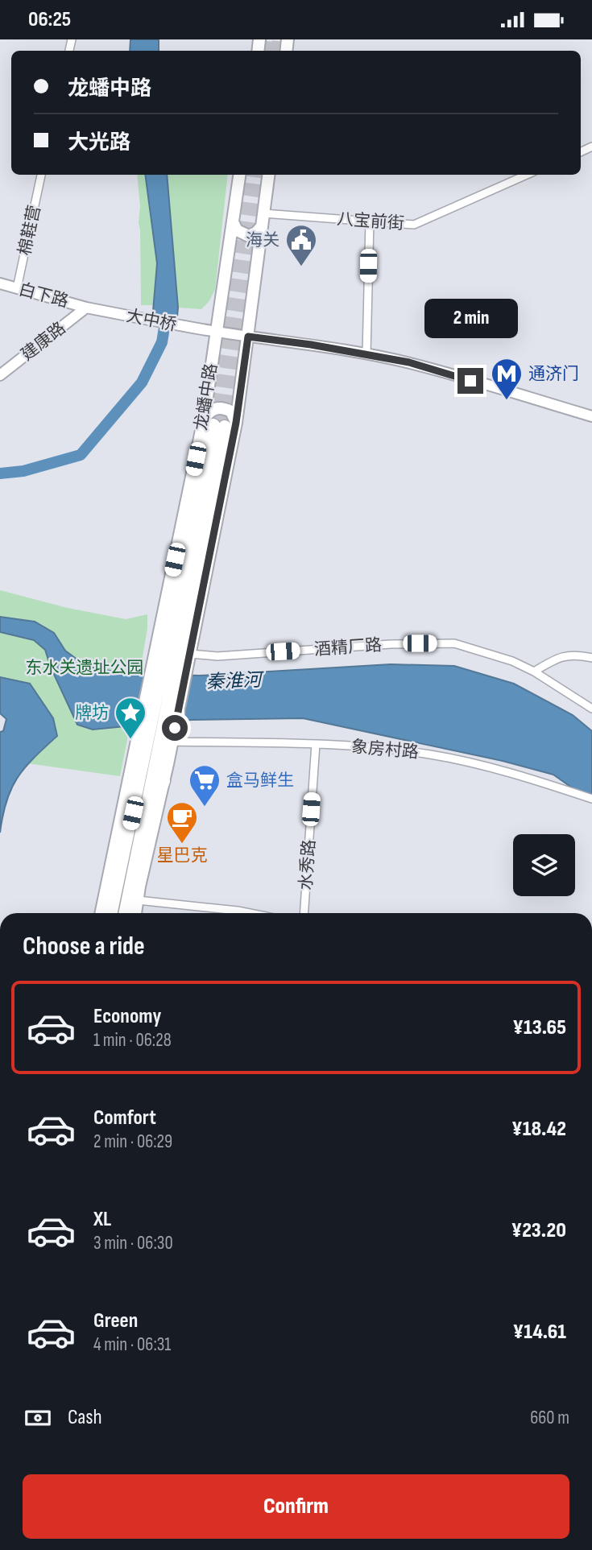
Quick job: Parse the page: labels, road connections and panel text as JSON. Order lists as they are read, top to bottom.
{
  "streets": {
    "main road": ["龙蟠中路"],
    "street": [
      "八宝前街",
      "棉鞋营",
      "白下路",
      "大中桥",
      "建康路",
      "酒精厂路",
      "象房村路",
      "水秀路"
    ]
  },
  "crossings": [
    ["八宝前街", "龙蟠中路"],
    ["棉鞋营", "白下路"],
    ["白下路", "大中桥"],
    ["白下路", "建康路"],
    ["大中桥", "建康路"],
    ["大中桥", "龙蟠中路"],
    ["龙蟠中路", "酒精厂路"],
    ["象房村路", "水秀路"]
  ],
  "water": ["秦淮河"],
  "parks": ["东水关遗址公园"],
  "places": {
    "public building": ["海关"],
    "metro station": ["通济门"],
    "place": ["牌坊"],
    "supermarket": ["盒马鲜生"],
    "cafe": ["星巴克"]
  },
  "page": {
    "status": "06:25",
    "banner": ["龙蟠中路", "大光路"],
    "bubble": "2 min",
    "heading": "Choose a ride",
    "list": [
      {
        "name": "Economy",
        "note": "1 min · 06:28",
        "value": "¥13.65"
      },
      {
        "name": "Comfort",
        "note": "2 min · 06:29",
        "value": "¥18.42"
      },
      {
        "name": "XL",
        "note": "3 min · 06:30",
        "value": "¥23.20"
      },
      {
        "name": "Green",
        "note": "4 min · 06:31",
        "value": "¥14.61"
      }
    ],
    "pay": ["Cash", "660 m"],
    "buttons": "Confirm"
  }
}
